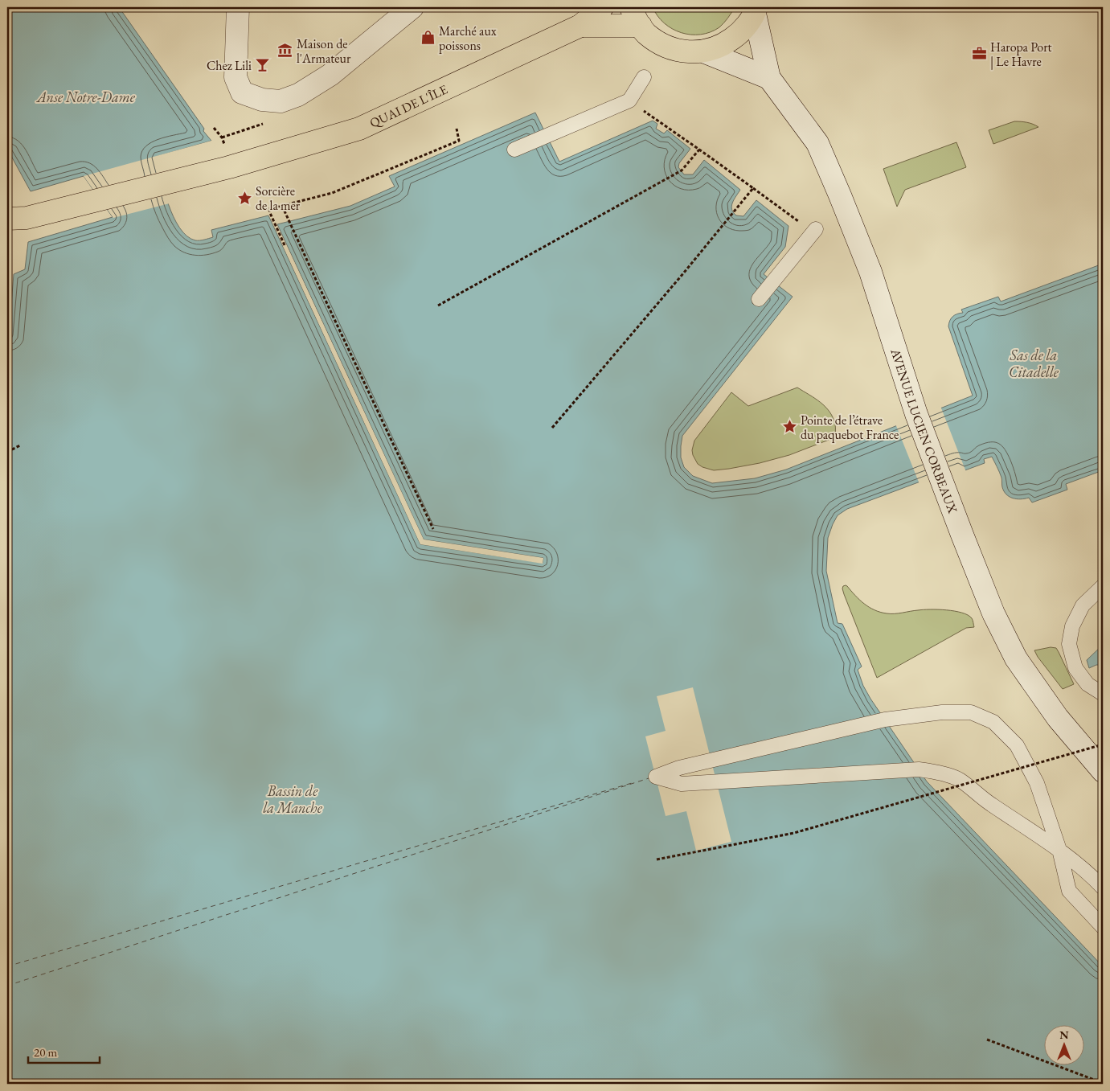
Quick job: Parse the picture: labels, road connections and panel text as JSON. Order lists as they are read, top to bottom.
{
  "streets": {
    "main road": ["QUAI DE L'ÎLE", "AVENUE LUCIEN CORBEAUX"]
  },
  "water": ["Anse Notre-Dame", "Sas de la Citadelle", "Bassin de la Manche"],
  "places": {
    "shop": ["Marché aux poissons"],
    "museum": ["Maison de l'Armateur"],
    "office": ["Haropa Port | Le Havre"],
    "bar": ["Chez Lili"],
    "place": ["Sorcière de la mer", "Pointe de l’étrave du paquebot France"]
  },
  "scale_bar": "20 m",
  "north": "top"
}
